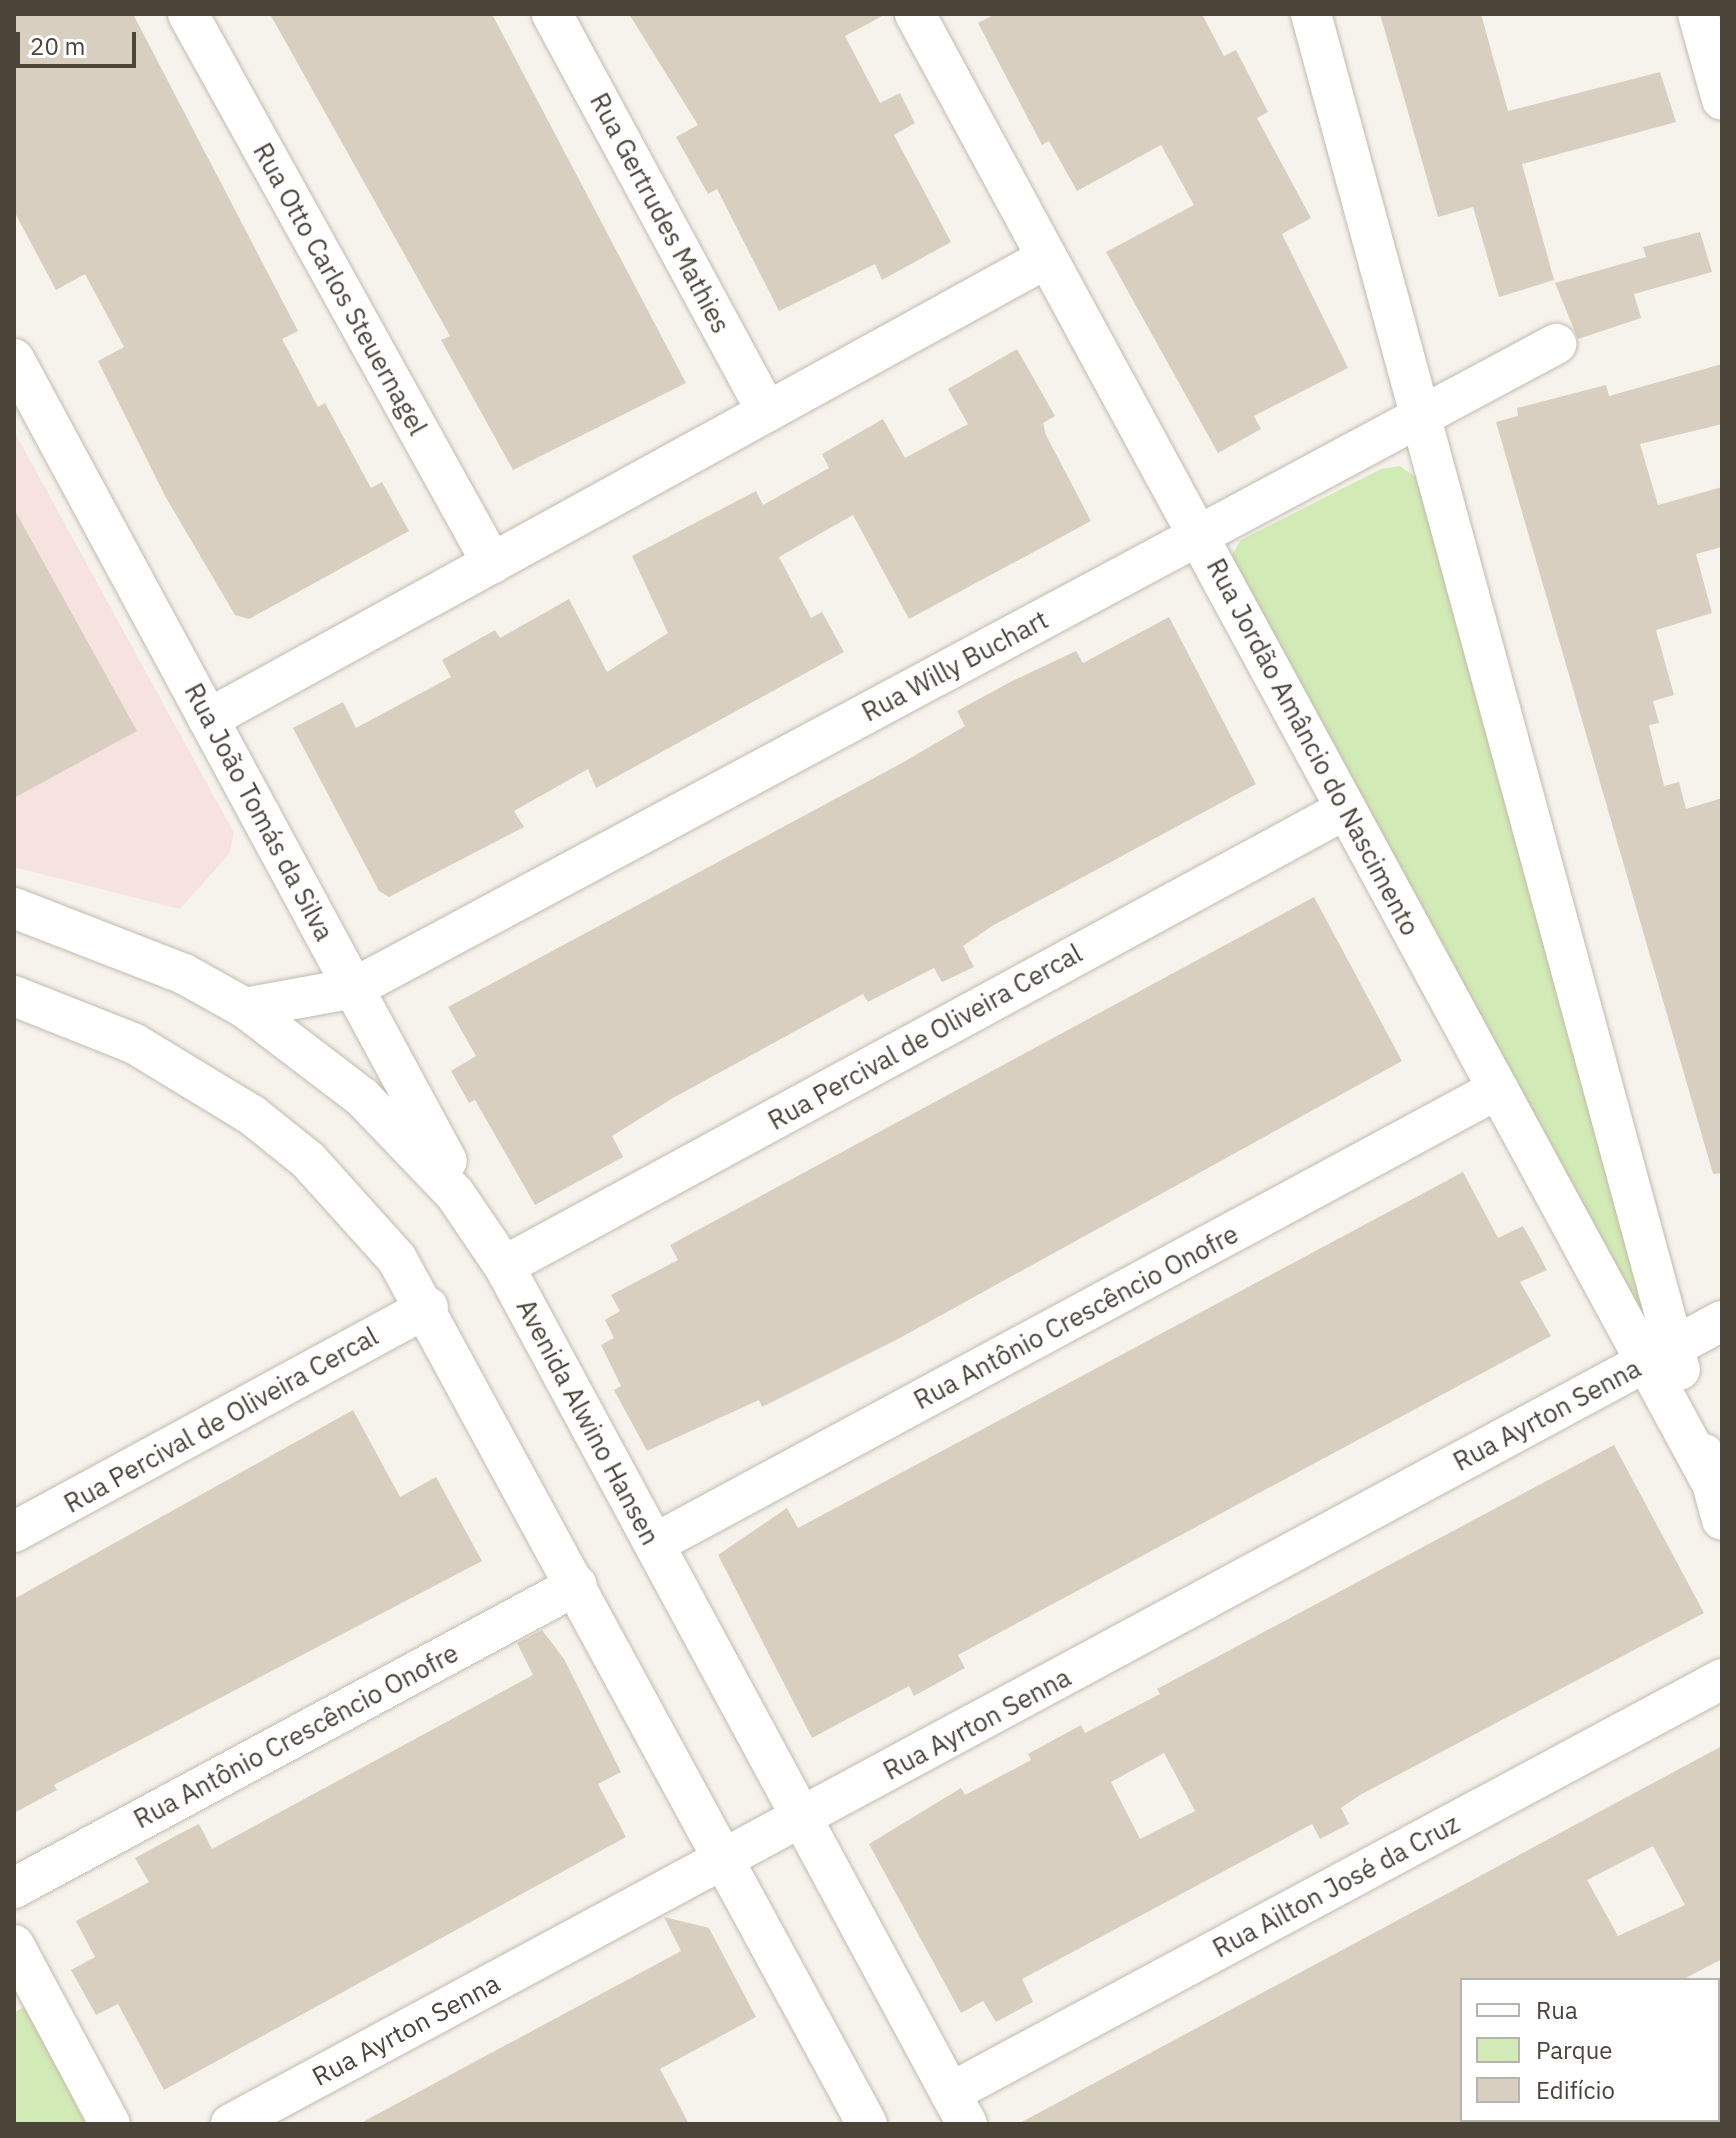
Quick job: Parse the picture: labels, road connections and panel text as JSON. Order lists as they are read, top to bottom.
{
  "streets": {
    "street": [
      "Rua Gertrudes Mathies",
      "Rua Otto Carlos Steuernagel",
      "Rua Willy Buchart",
      "Rua Jordão Amâncio do Nascimento",
      "Rua João Tomás da Silva",
      "Rua Percival de Oliveira Cercal",
      "Rua Antônio Crescêncio Onofre",
      "Rua Ayrton Senna",
      "Avenida Alwino Hansen",
      "Rua Ailton José da Cruz"
    ]
  },
  "crossings": [
    ["Rua Willy Buchart", "Rua Jordão Amâncio do Nascimento"],
    ["Rua Willy Buchart", "Rua João Tomás da Silva"],
    ["Rua Willy Buchart", "Avenida Alwino Hansen"],
    ["Rua Jordão Amâncio do Nascimento", "Rua Percival de Oliveira Cercal"],
    ["Rua Jordão Amâncio do Nascimento", "Rua Antônio Crescêncio Onofre"],
    ["Rua Jordão Amâncio do Nascimento", "Rua Ayrton Senna"],
    ["Rua João Tomás da Silva", "Rua Percival de Oliveira Cercal"],
    ["Rua João Tomás da Silva", "Avenida Alwino Hansen"],
    ["Rua Percival de Oliveira Cercal", "Avenida Alwino Hansen"],
    ["Rua Antônio Crescêncio Onofre", "Avenida Alwino Hansen"],
    ["Rua Ayrton Senna", "Avenida Alwino Hansen"],
    ["Avenida Alwino Hansen", "Rua Ailton José da Cruz"]
  ],
  "legend": ["Rua", "Parque", "Edifício"],
  "scale_bar": "20 m"
}
